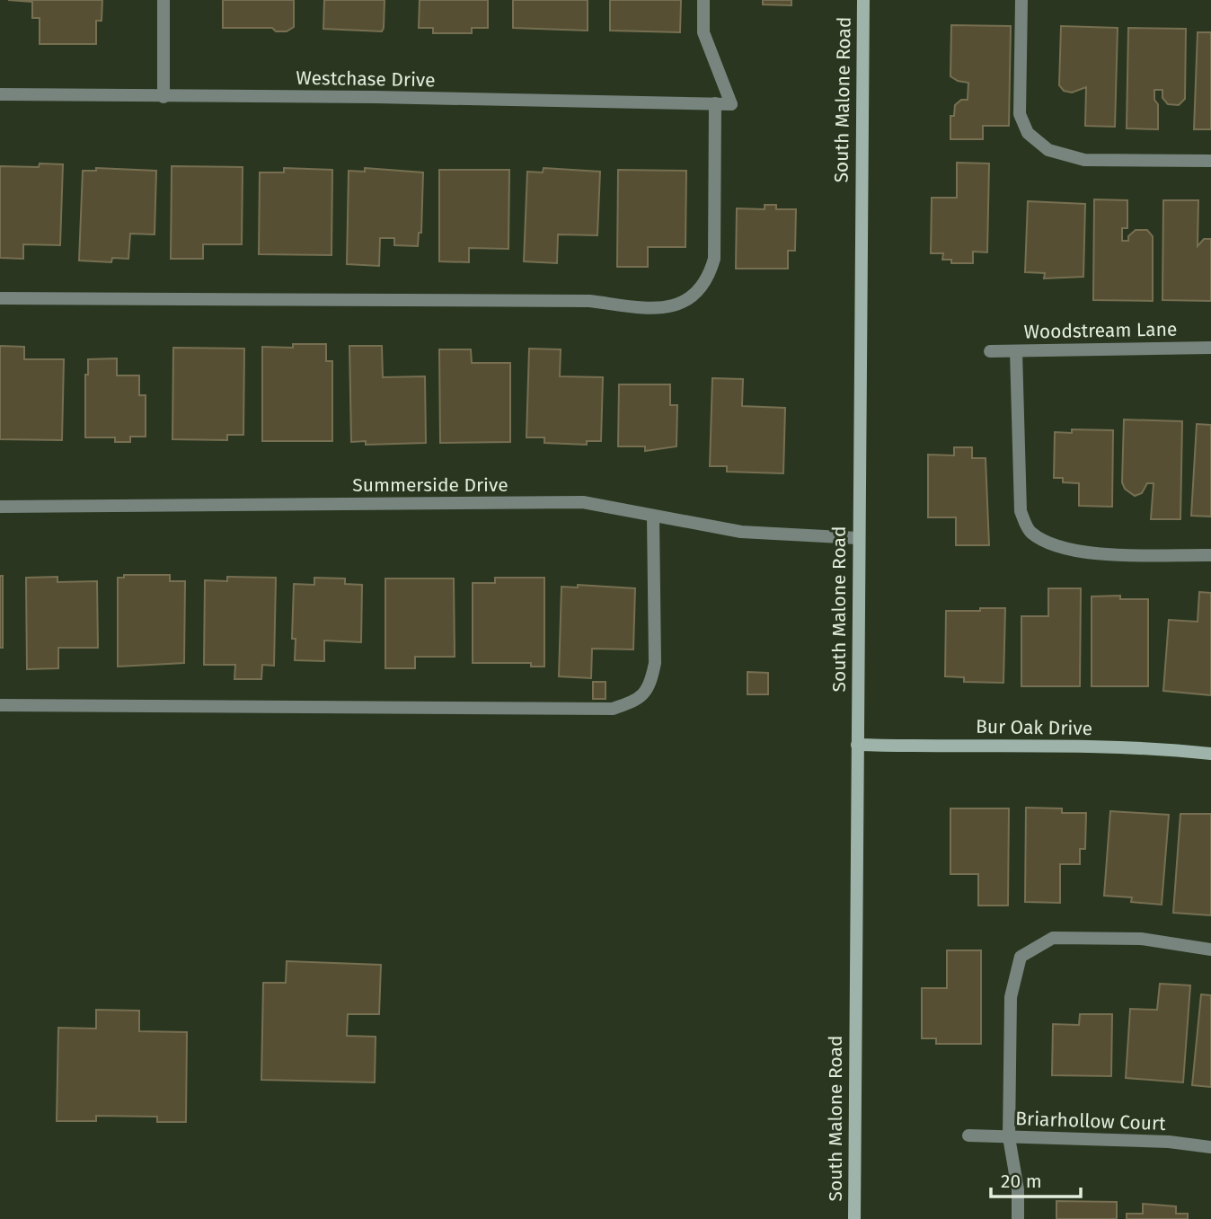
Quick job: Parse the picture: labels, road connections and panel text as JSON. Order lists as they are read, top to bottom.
{
  "streets": {
    "street": [
      "Westchase Drive",
      "South Malone Road",
      "Woodstream Lane",
      "Summerside Drive",
      "Bur Oak Drive",
      "Briarhollow Court"
    ]
  },
  "crossings": [
    ["South Malone Road", "Summerside Drive"],
    ["South Malone Road", "Bur Oak Drive"]
  ],
  "scale_bar": "20 m"
}
